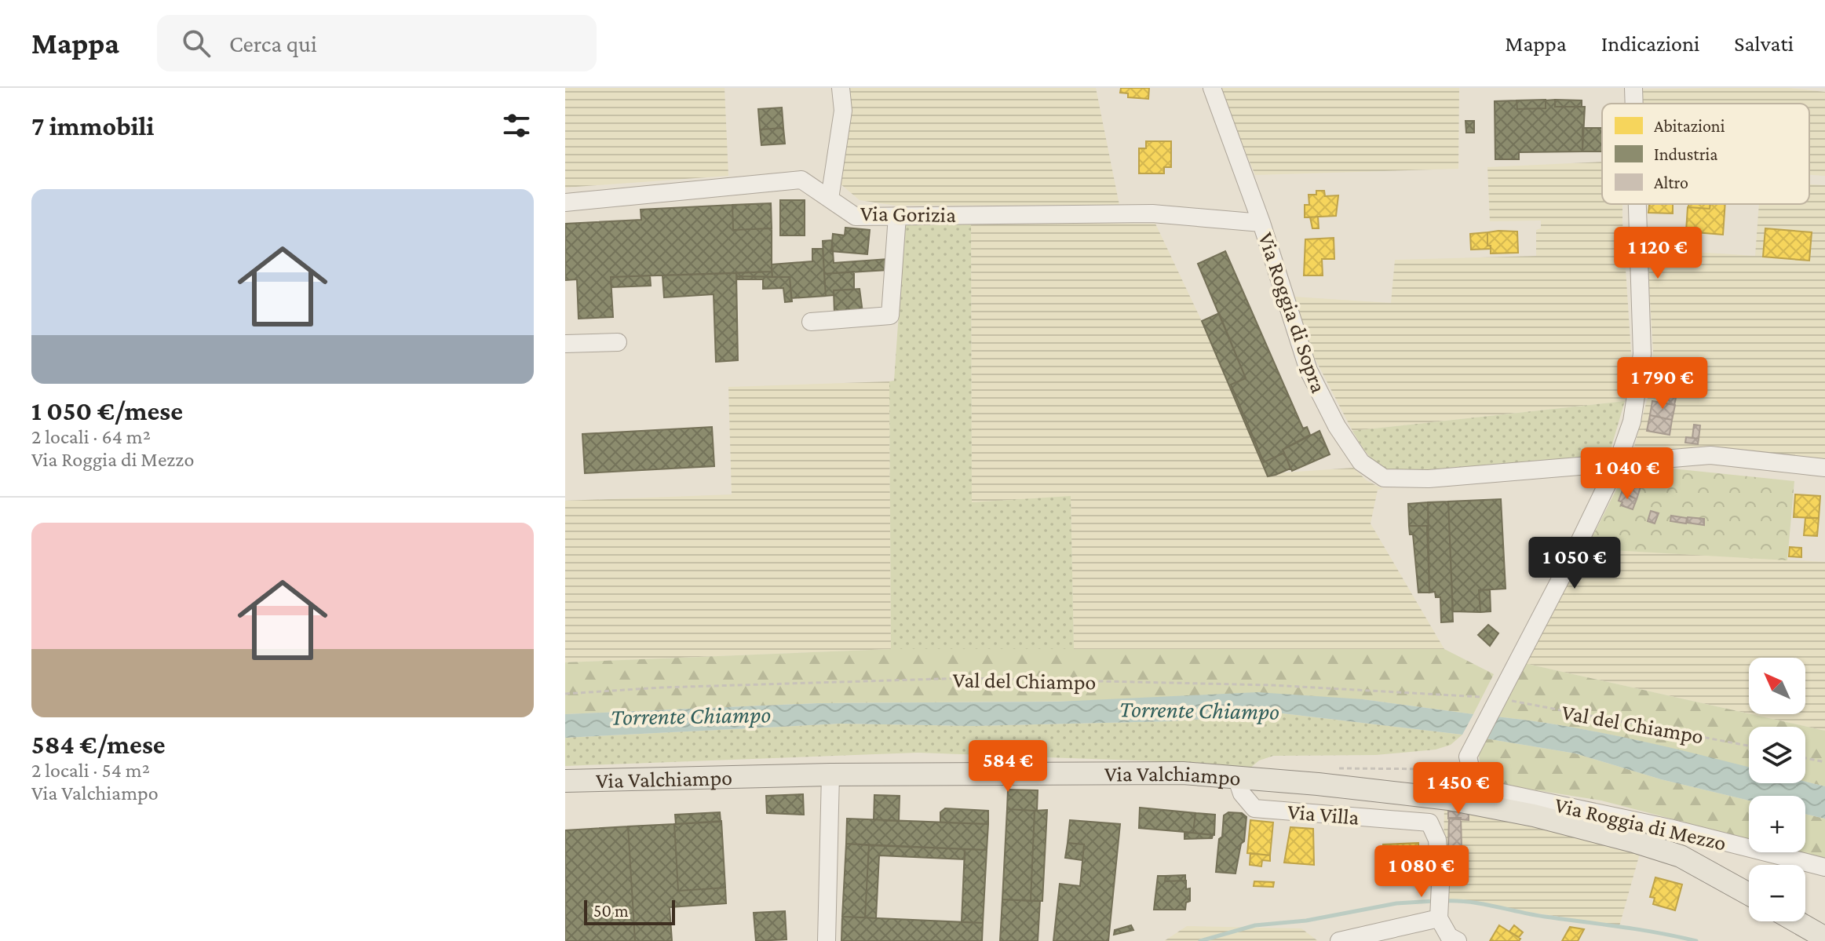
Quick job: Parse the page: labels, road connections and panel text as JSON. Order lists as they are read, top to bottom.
{
  "streets": {
    "main road": ["Via Valchiampo"],
    "street": [
      "Via Gorizia",
      "Via Roggia di Sopra",
      "Via Villa",
      "Via Roggia di Mezzo"
    ],
    "path": ["Val del Chiampo"]
  },
  "crossings": [
    ["Via Gorizia", "Via Roggia di Sopra"],
    ["Via Valchiampo", "Via Villa"]
  ],
  "water": ["Torrente Chiampo"],
  "legend": ["Abitazioni", "Industria", "Altro"],
  "scale_bar": "50 m",
  "north": "top left",
  "page": {
    "header": "Mappa",
    "search": "Cerca qui",
    "nav": ["Mappa", "Indicazioni", "Salvati"],
    "heading": "7 immobili",
    "list": [
      {
        "name": "1 050 €/mese",
        "note": "2 locali · 64 m² · Via Roggia di Mezzo"
      },
      {
        "name": "584 €/mese",
        "note": "2 locali · 54 m² · Via Valchiampo"
      }
    ],
    "price": [
      "1 120 €",
      "1 790 €",
      "1 040 €",
      "1 050 €",
      "584 €",
      "1 450 €",
      "1 080 €"
    ],
    "map_buttons": ["+", "−"],
    "scale": "50 m"
  }
}
